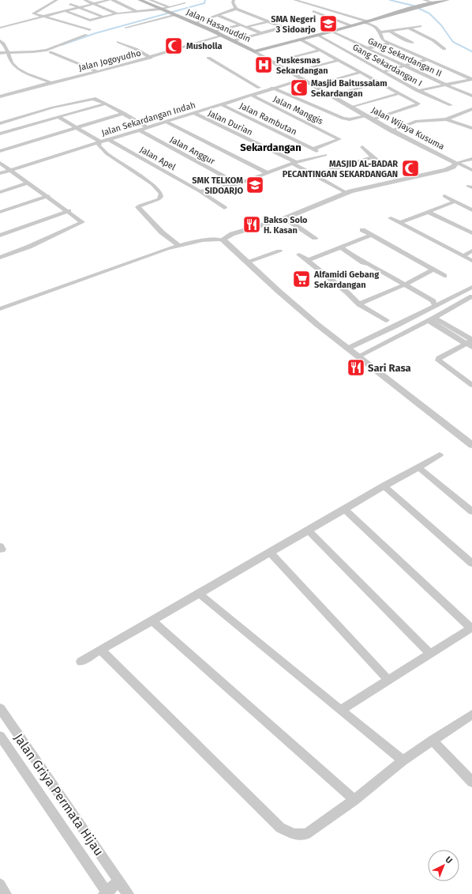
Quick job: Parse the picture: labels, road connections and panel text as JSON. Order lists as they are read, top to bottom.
{
  "streets": {
    "main road": ["Jalan Hasanuddin"],
    "street": [
      "Gang Sekardangan II",
      "Jalan Jogoyudho",
      "Gang Sekardangan I",
      "Jalan Manggis",
      "Jalan Sekardangan Indah",
      "Jalan Rambutan",
      "Jalan Durian",
      "Jalan Wijaya Kusuma",
      "Jalan Anggur",
      "Jalan Apel",
      "Jalan Griya Permata Hijau"
    ]
  },
  "crossings": [
    ["Jalan Hasanuddin", "Jalan Jogoyudho"],
    ["Jalan Hasanuddin", "Jalan Wijaya Kusuma"],
    ["Jalan Manggis", "Jalan Sekardangan Indah"],
    ["Jalan Manggis", "Jalan Rambutan"],
    ["Jalan Sekardangan Indah", "Jalan Rambutan"],
    ["Jalan Sekardangan Indah", "Jalan Durian"],
    ["Jalan Sekardangan Indah", "Jalan Wijaya Kusuma"],
    ["Jalan Sekardangan Indah", "Jalan Anggur"],
    ["Jalan Sekardangan Indah", "Jalan Apel"],
    ["Jalan Rambutan", "Jalan Durian"]
  ],
  "districts": ["Sekardangan"],
  "places": {
    "school or university": ["SMA Negeri 3 Sidoarjo", "SMK TELKOM SIDOARJO"],
    "mosque": ["Musholla", "Masjid Baitussalam Sekardangan", "MASJID AL-BADAR PECANTINGAN SEKARDANGAN"],
    "hospital": ["Puskesmas Sekardangan"],
    "restaurant": ["Bakso Solo H. Kasan", "Sari Rasa"],
    "supermarket": ["Alfamidi Gebang Sekardangan"]
  },
  "north": "top right"
}
